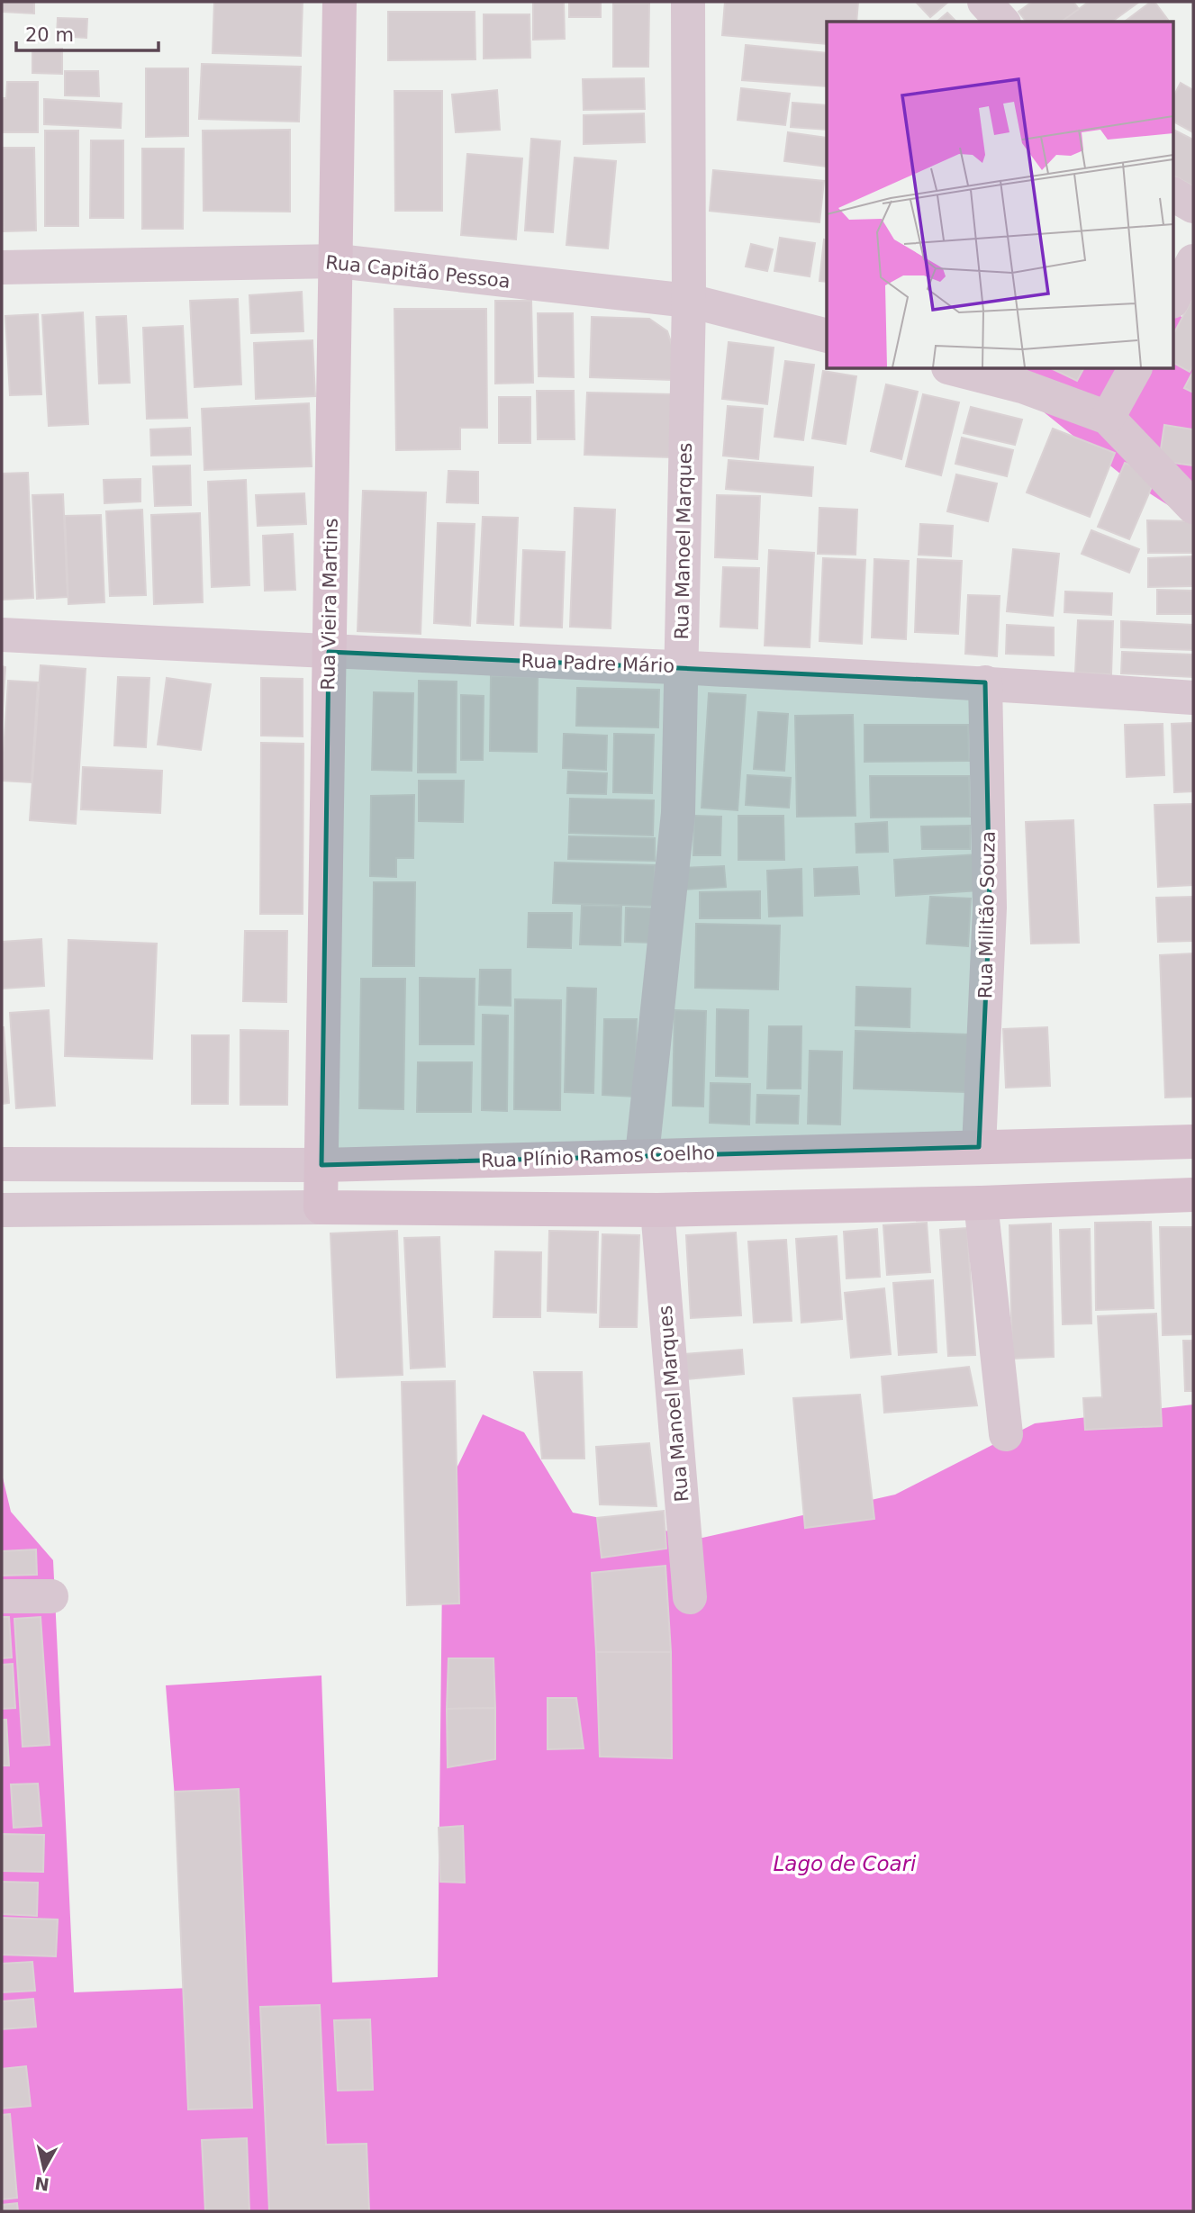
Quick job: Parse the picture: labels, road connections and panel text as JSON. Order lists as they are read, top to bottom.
{
  "streets": {
    "main road": ["Rua Vieira Martins", "Rua Plínio Ramos Coelho"],
    "street": [
      "Rua Capitão Pessoa",
      "Rua Manoel Marques",
      "Rua Padre Mário",
      "Rua Militão Souza"
    ]
  },
  "crossings": [
    ["Rua Capitão Pessoa", "Rua Manoel Marques"],
    ["Rua Capitão Pessoa", "Rua Vieira Martins"],
    ["Rua Manoel Marques", "Rua Padre Mário"],
    ["Rua Manoel Marques", "Rua Plínio Ramos Coelho"],
    ["Rua Vieira Martins", "Rua Padre Mário"],
    ["Rua Vieira Martins", "Rua Plínio Ramos Coelho"],
    ["Rua Padre Mário", "Rua Militão Souza"],
    ["Rua Militão Souza", "Rua Plínio Ramos Coelho"]
  ],
  "water": ["Lago de Coari"],
  "scale_bar": "20 m",
  "north": "bottom"
}
